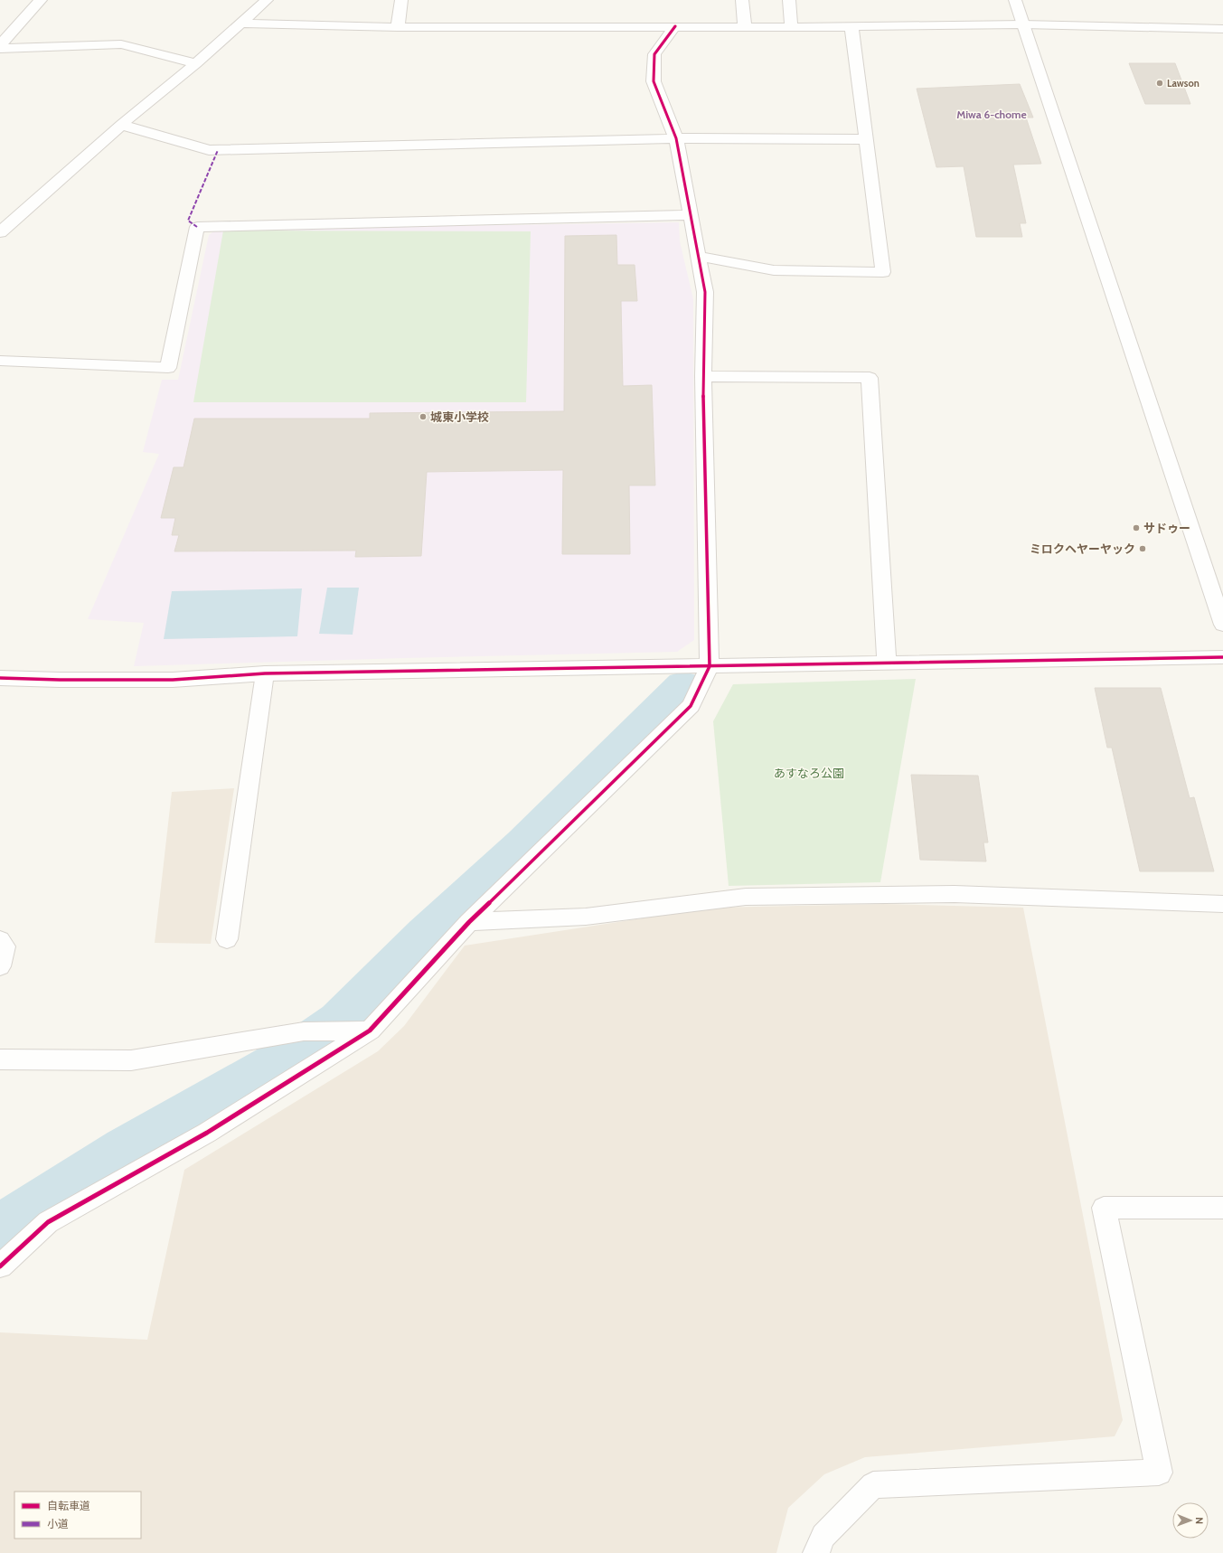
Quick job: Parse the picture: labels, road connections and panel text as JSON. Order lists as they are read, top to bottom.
{
  "districts": ["Miwa 6-chome"],
  "parks": ["あすなろ公園"],
  "places": [
    "Lawson",
    "城東小学校",
    "サドゥー",
    "ミロクヘヤーヤック"
  ],
  "legend": ["自転車道", "小道"],
  "north": "right"
}
